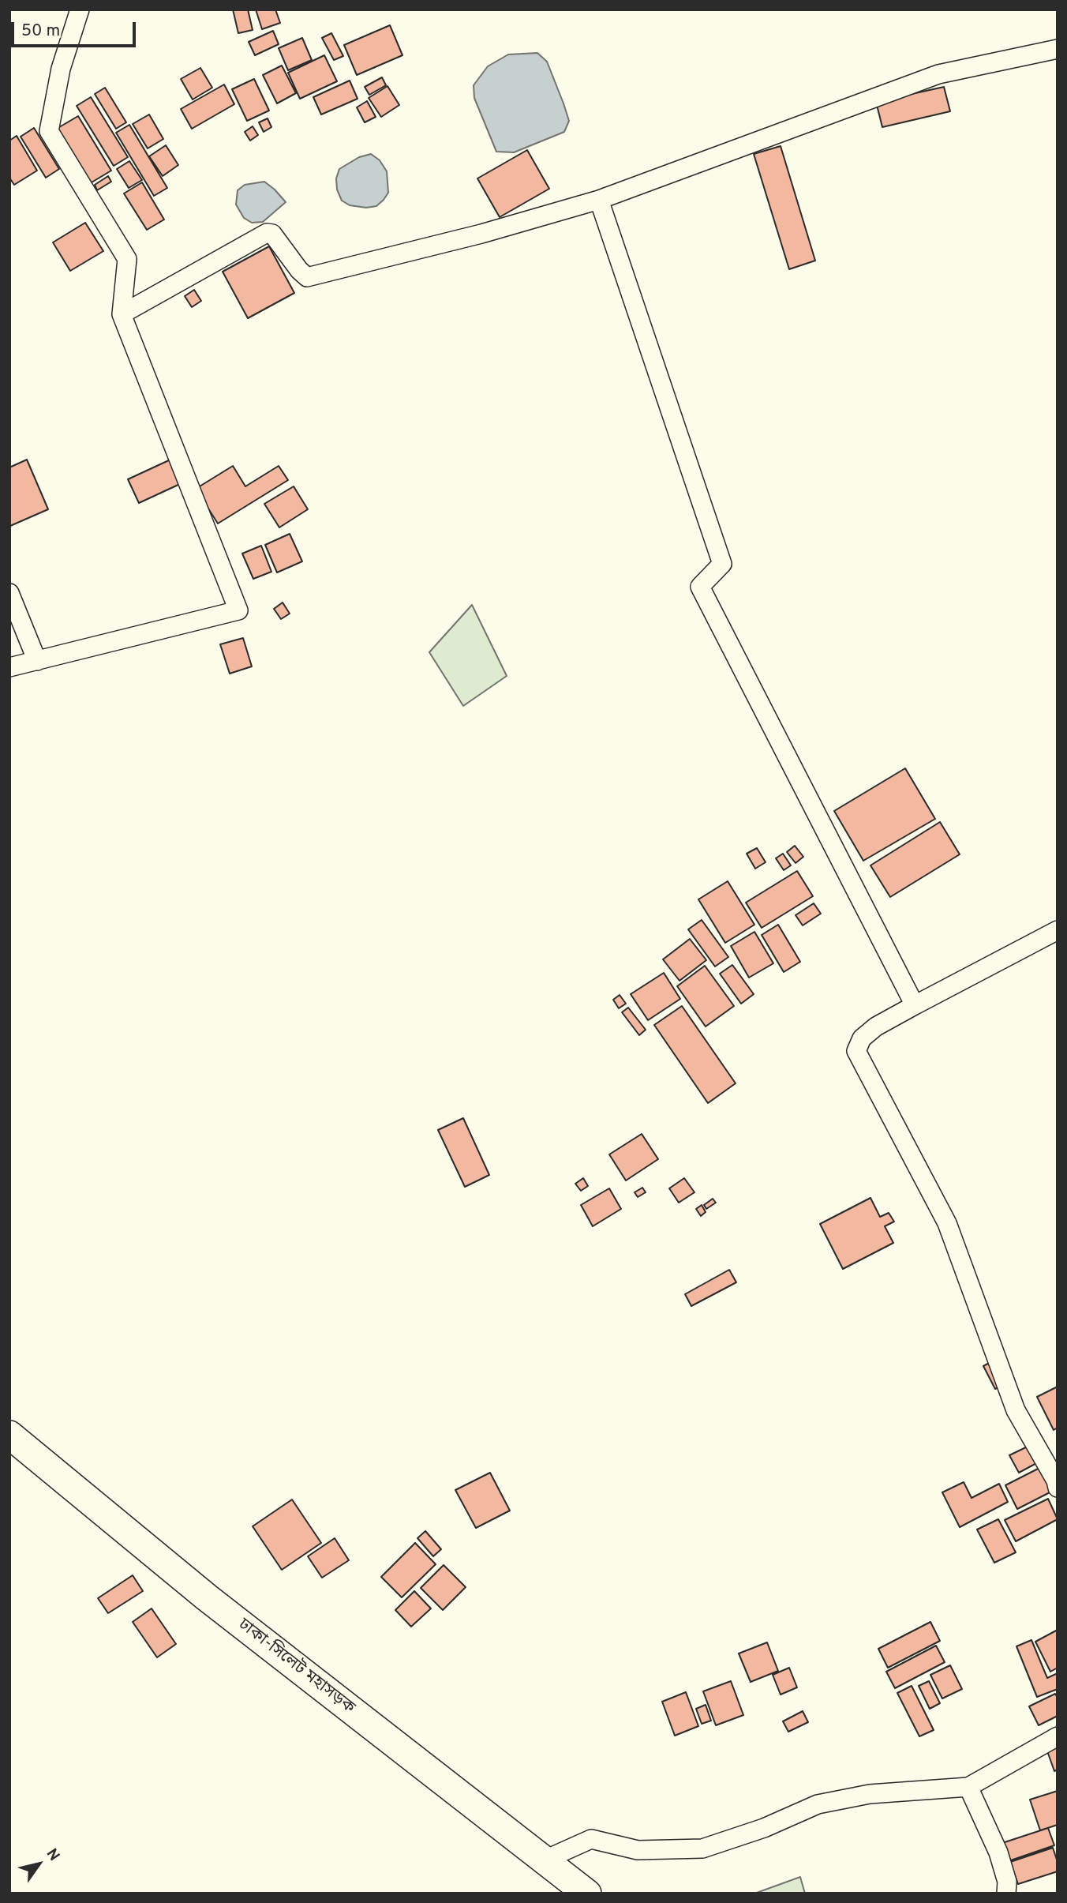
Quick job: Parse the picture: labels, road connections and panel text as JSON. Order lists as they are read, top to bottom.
{
  "streets": {
    "highway": ["ঢাকা-সিলেট মহাসড়ক"]
  },
  "scale_bar": "50 m",
  "north": "top right"
}
